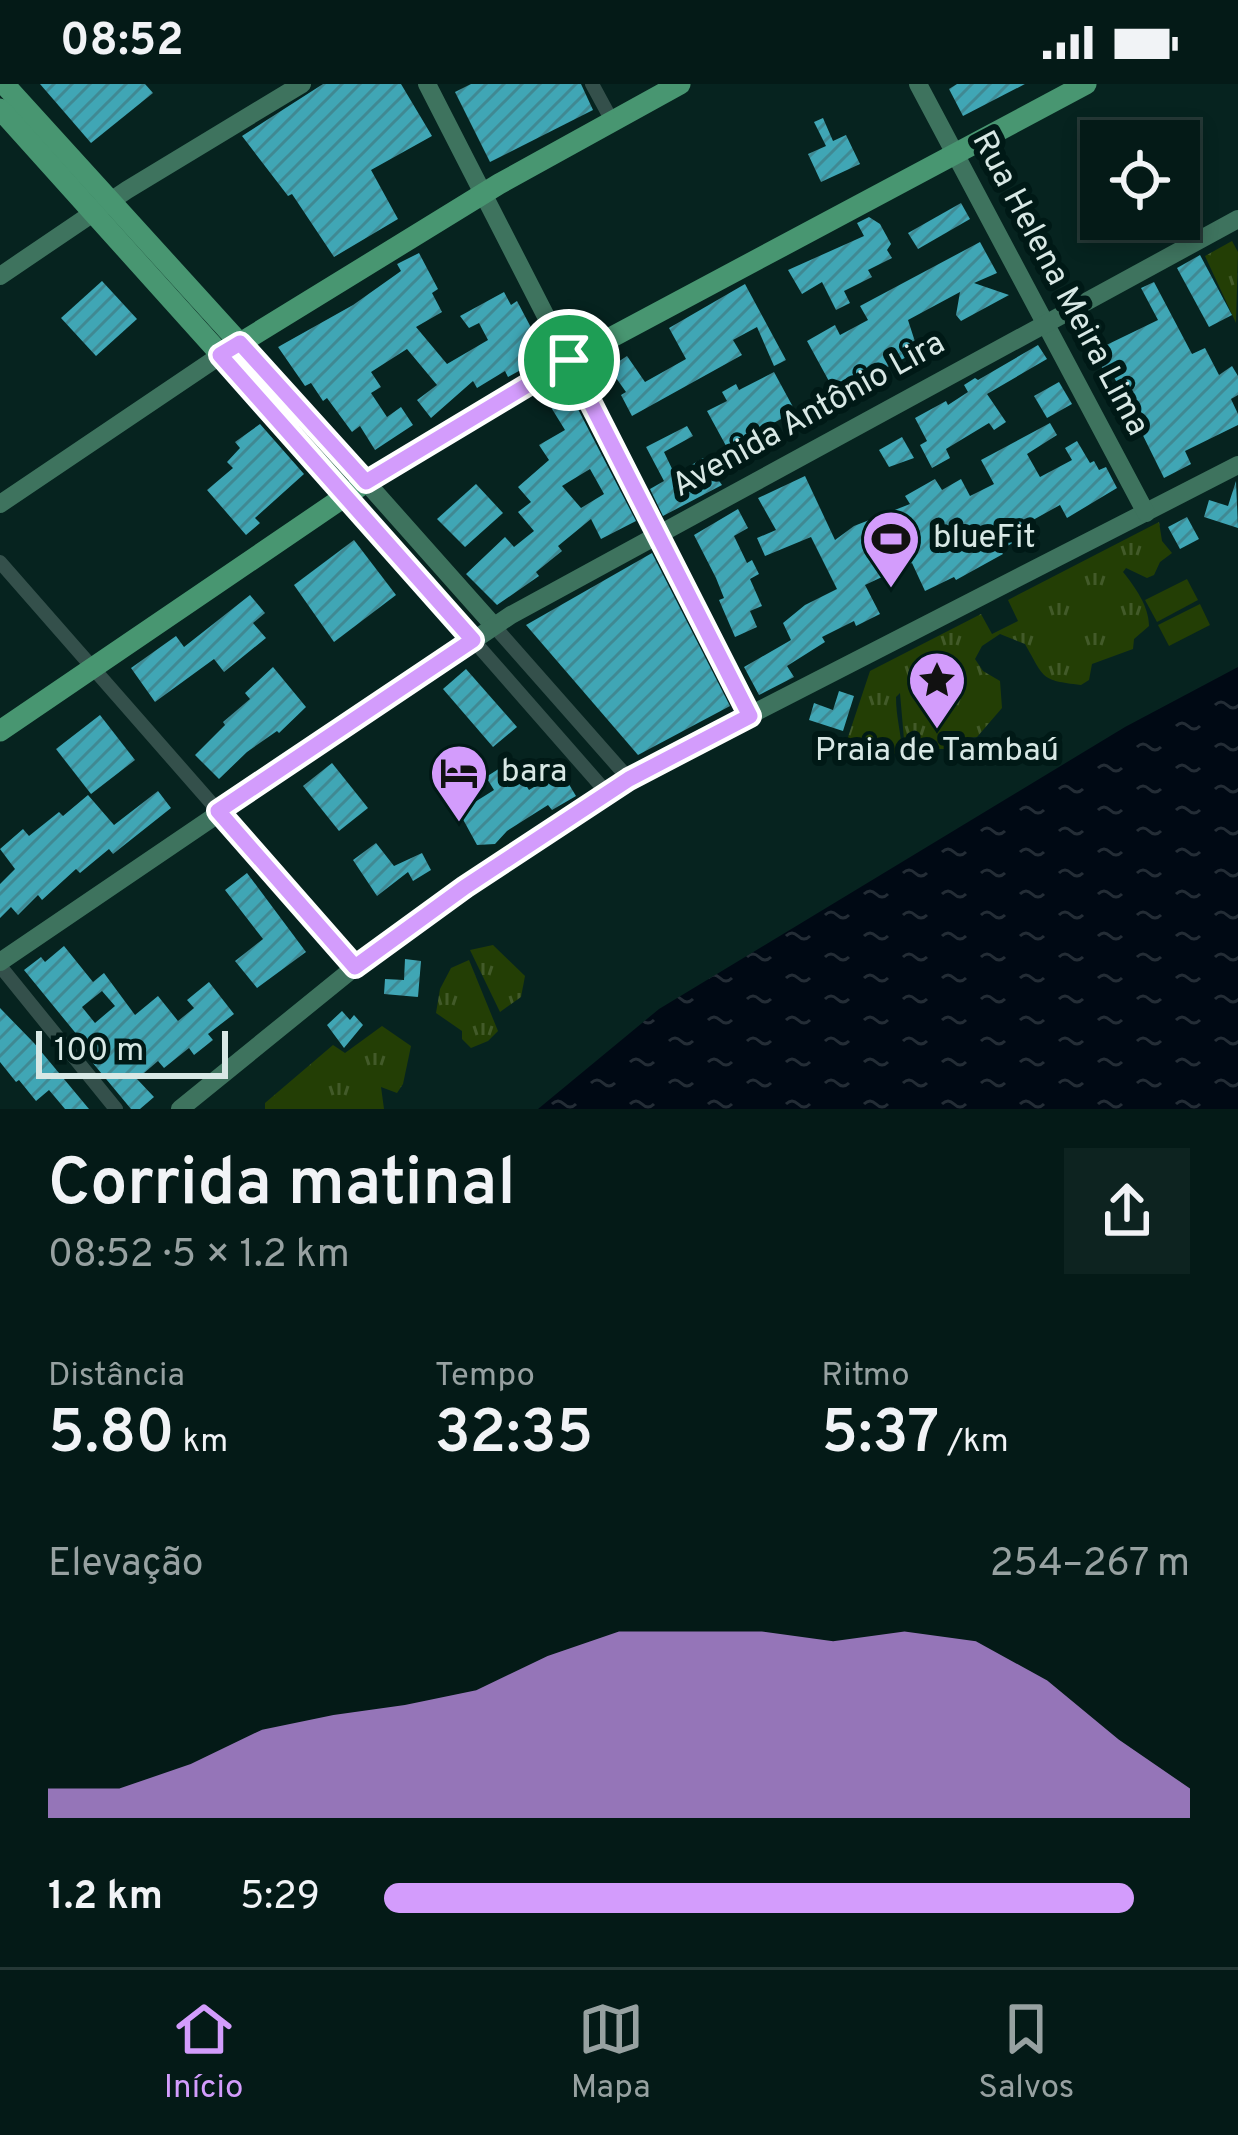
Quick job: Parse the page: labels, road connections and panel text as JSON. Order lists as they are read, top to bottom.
{
  "streets": {
    "main road": ["Rua Helena Meira Lima", "Avenida Antônio Lira"]
  },
  "crossings": [
    ["Rua Helena Meira Lima", "Avenida Antônio Lira"]
  ],
  "places": {
    "sports": ["blueFit"],
    "place": ["Praia de Tambaú"],
    "hotel": ["bara"]
  },
  "scale_bar": "100 m",
  "page": {
    "status": "08:52",
    "scale": "100 m",
    "heading": ["Corrida matinal", "08:52 · 5 × 1.2 km"],
    "stats": [
      ["Distância", "5.80 km"],
      ["Tempo", "32:35"],
      ["Ritmo", "5:37 /km"]
    ],
    "chart": ["Elevação", "254–267 m"],
    "list": [
      {
        "name": "1.2 km",
        "note": "5:29"
      }
    ],
    "tabs": ["Início", "Mapa", "Salvos"]
  }
}
